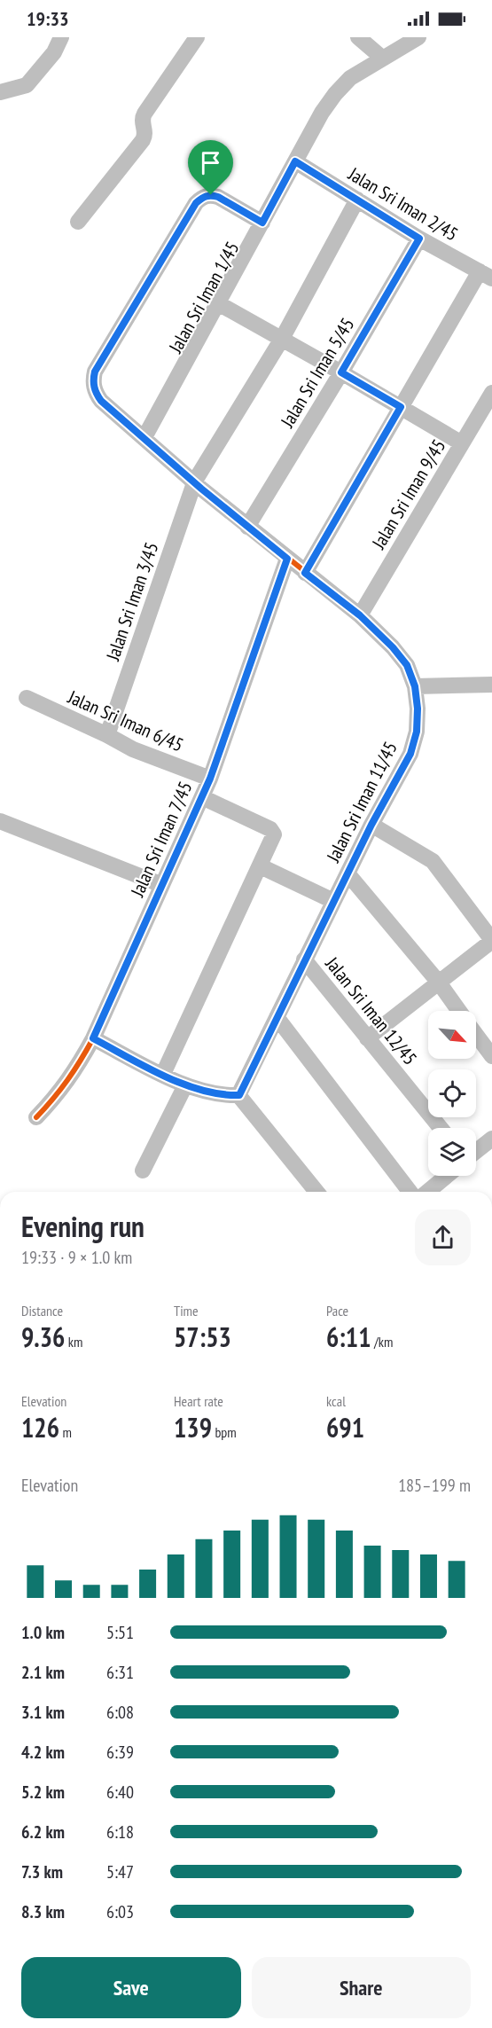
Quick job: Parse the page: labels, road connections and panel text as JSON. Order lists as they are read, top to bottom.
{
  "streets": {
    "street": [
      "Jalan Sri Iman 2/45",
      "Jalan Sri Iman 1/45",
      "Jalan Sri Iman 5/45",
      "Jalan Sri Iman 9/45",
      "Jalan Sri Iman 3/45",
      "Jalan Sri Iman 6/45",
      "Jalan Sri Iman 11/45",
      "Jalan Sri Iman 7/45",
      "Jalan Sri Iman 12/45"
    ]
  },
  "crossings": [
    ["Jalan Sri Iman 2/45", "Jalan Sri Iman 1/45"],
    ["Jalan Sri Iman 2/45", "Jalan Sri Iman 5/45"],
    ["Jalan Sri Iman 2/45", "Jalan Sri Iman 3/45"],
    ["Jalan Sri Iman 1/45", "Jalan Sri Iman 11/45"],
    ["Jalan Sri Iman 5/45", "Jalan Sri Iman 11/45"],
    ["Jalan Sri Iman 9/45", "Jalan Sri Iman 11/45"],
    ["Jalan Sri Iman 3/45", "Jalan Sri Iman 6/45"],
    ["Jalan Sri Iman 3/45", "Jalan Sri Iman 11/45"],
    ["Jalan Sri Iman 6/45", "Jalan Sri Iman 7/45"],
    ["Jalan Sri Iman 11/45", "Jalan Sri Iman 7/45"],
    ["Jalan Sri Iman 11/45", "Jalan Sri Iman 12/45"]
  ],
  "north": "bottom right",
  "page": {
    "status": "19:33",
    "heading": ["Evening run", "19:33 · 9 × 1.0 km"],
    "stats": [
      ["Distance", "9.36 km"],
      ["Time", "57:53"],
      ["Pace", "6:11 /km"],
      ["Elevation", "126 m"],
      ["Heart rate", "139 bpm"],
      ["kcal", "691"]
    ],
    "chart": ["Elevation", "185–199 m"],
    "list": [
      {
        "name": "1.0 km",
        "note": "5:51"
      },
      {
        "name": "2.1 km",
        "note": "6:31"
      },
      {
        "name": "3.1 km",
        "note": "6:08"
      },
      {
        "name": "4.2 km",
        "note": "6:39"
      },
      {
        "name": "5.2 km",
        "note": "6:40"
      },
      {
        "name": "6.2 km",
        "note": "6:18"
      },
      {
        "name": "7.3 km",
        "note": "5:47"
      },
      {
        "name": "8.3 km",
        "note": "6:03"
      }
    ],
    "buttons": ["Save", "Share"]
  }
}
